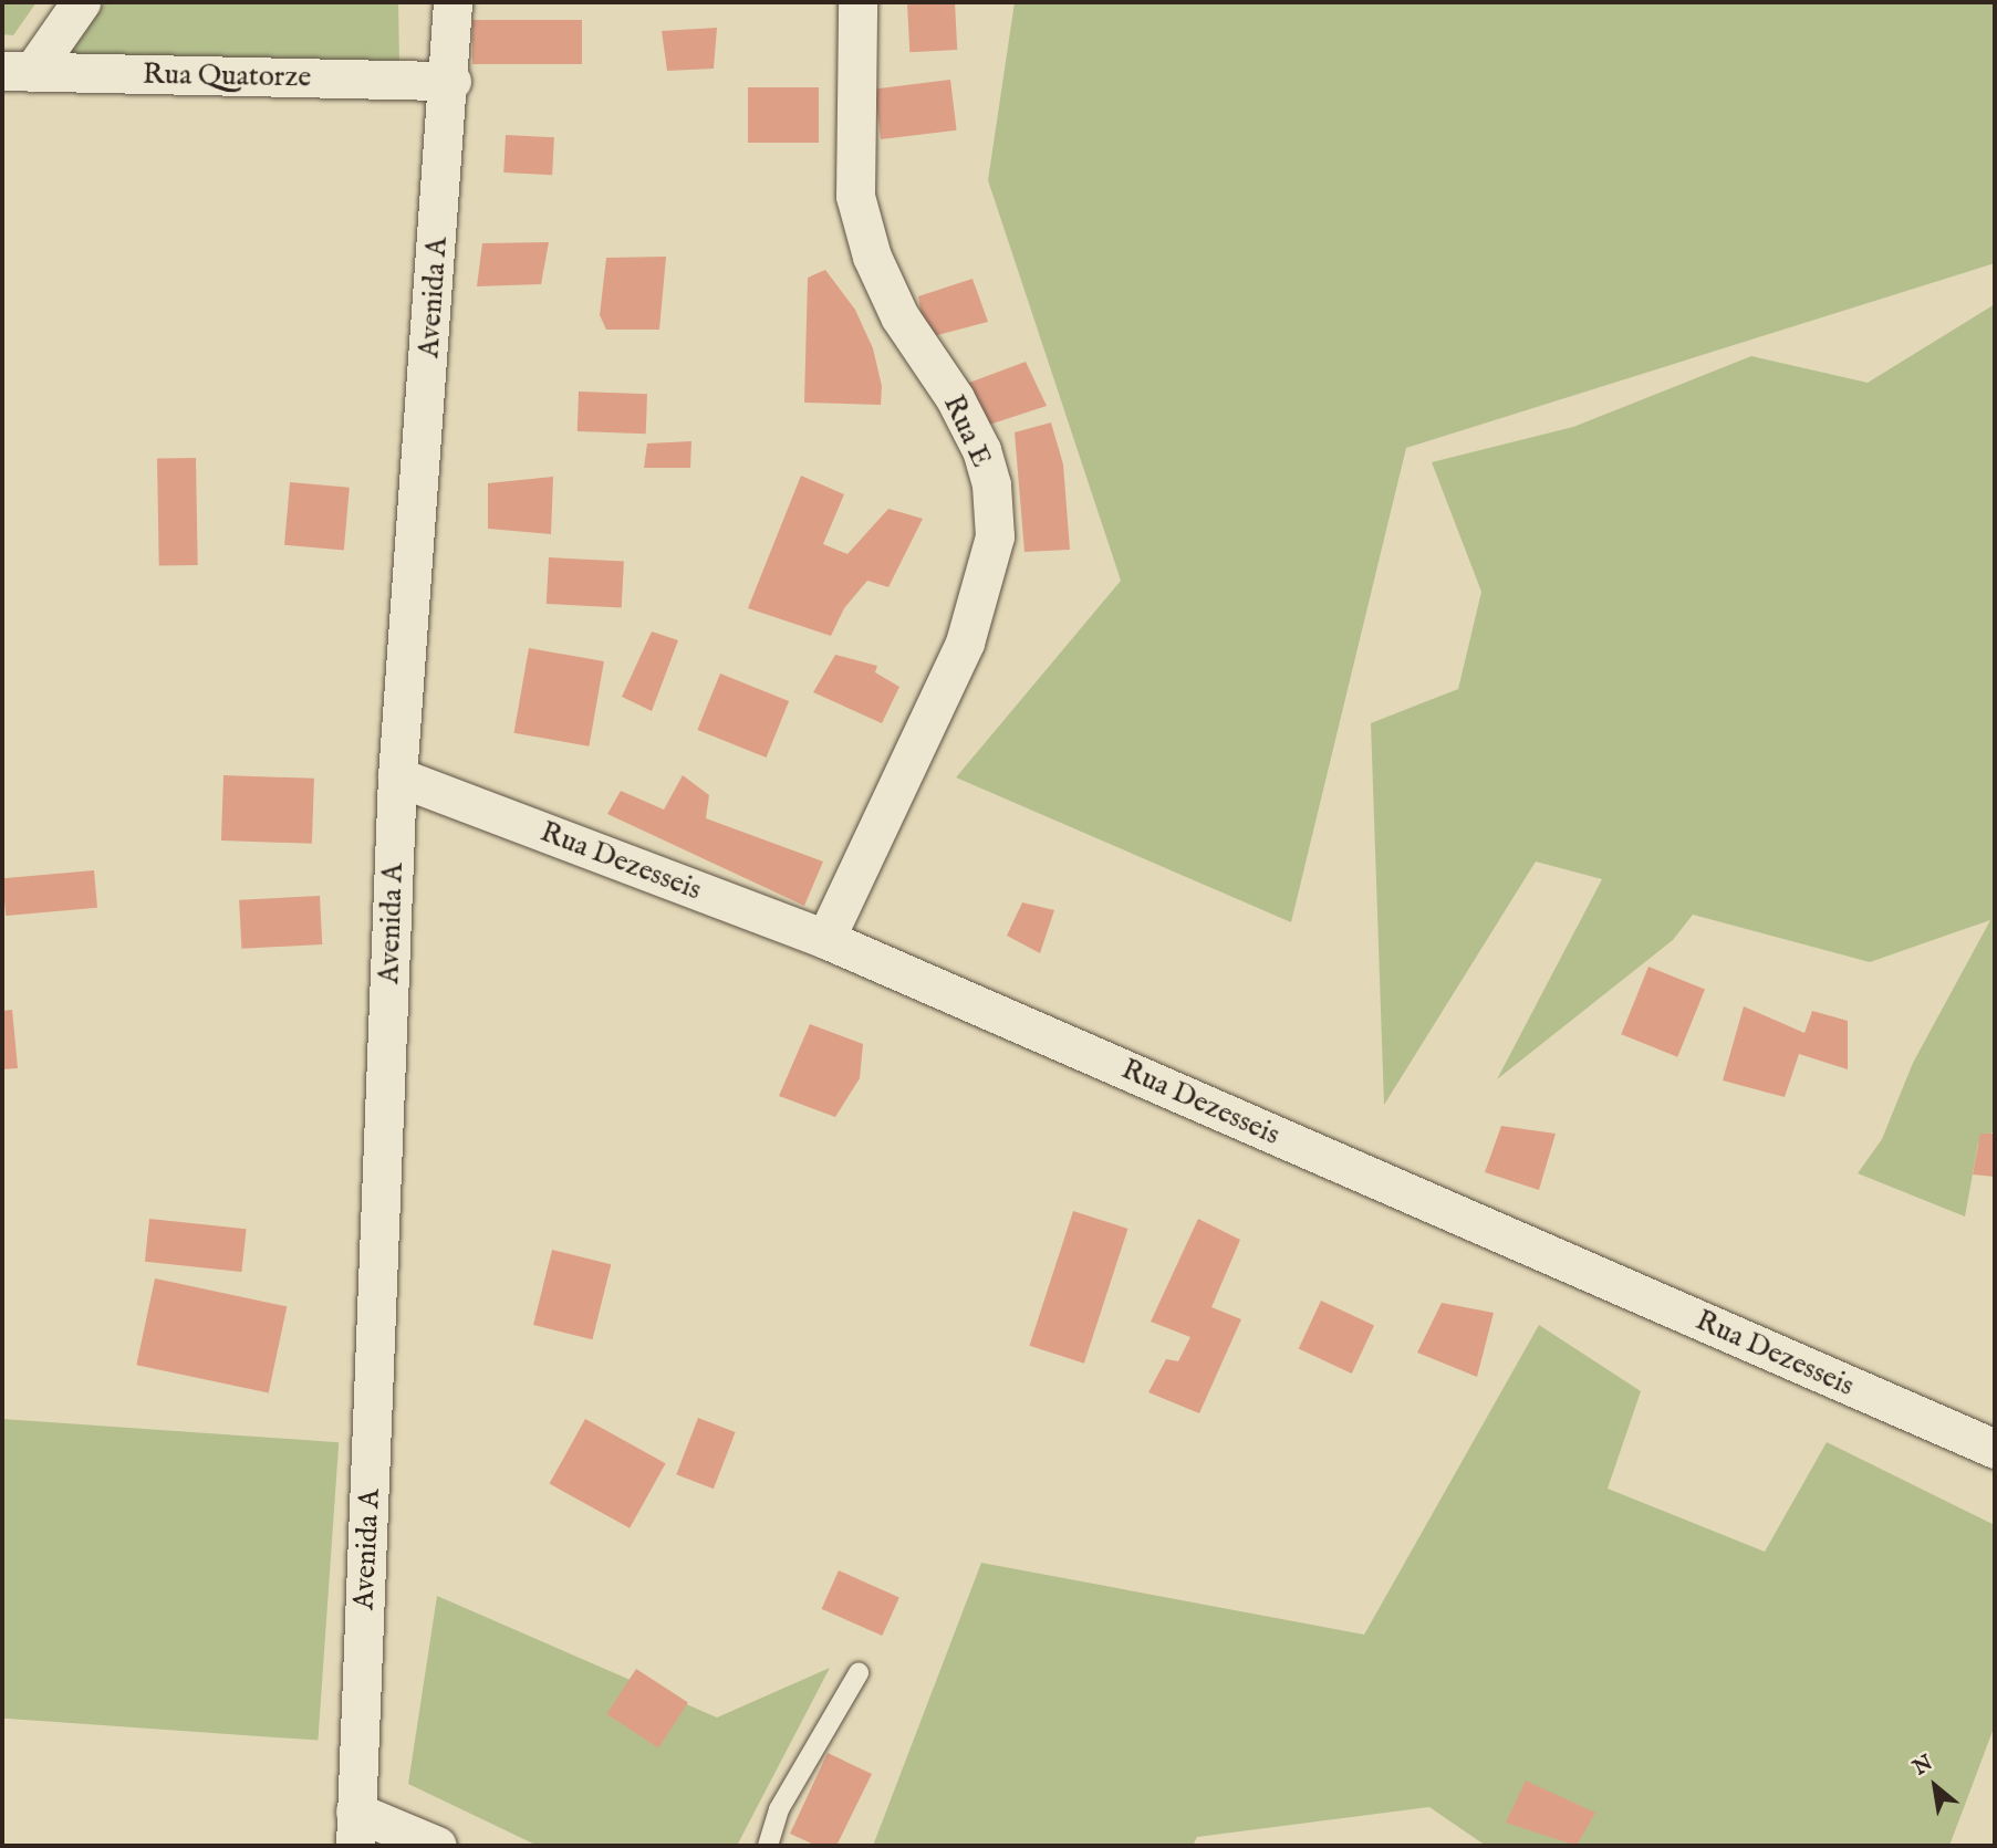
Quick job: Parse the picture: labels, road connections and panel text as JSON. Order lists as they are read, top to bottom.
{
  "streets": {
    "street": [
      "Rua Quatorze",
      "Avenida A",
      "Rua E",
      "Rua Dezesseis"
    ]
  },
  "crossings": [
    ["Rua Quatorze", "Avenida A"],
    ["Avenida A", "Rua Dezesseis"],
    ["Rua E", "Rua Dezesseis"]
  ],
  "north": "top left"
}
